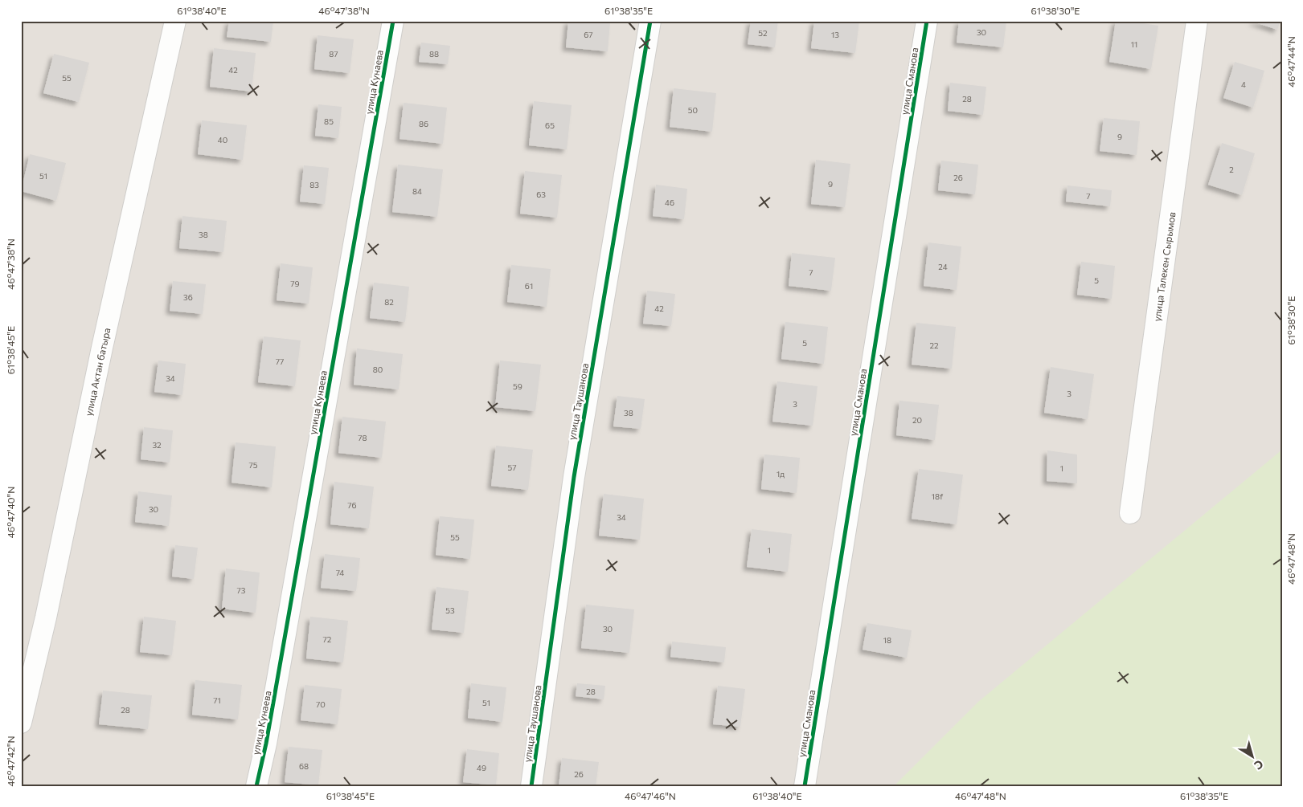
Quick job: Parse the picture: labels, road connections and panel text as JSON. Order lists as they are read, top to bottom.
{
  "streets": {
    "street": [
      "улица Сманова",
      "улица Кунаева",
      "улица Талекен Сырымов",
      "улица Актан батыра",
      "улица Таушанова"
    ]
  },
  "house_numbers": [
    "30",
    "52",
    "67",
    "13",
    "11",
    "87",
    "88",
    "42",
    "55",
    "4",
    "28",
    "50",
    "85",
    "86",
    "65",
    "9",
    "40",
    "2",
    "51",
    "26",
    "9",
    "83",
    "84",
    "63",
    "7",
    "46",
    "38",
    "24",
    "7",
    "5",
    "79",
    "61",
    "36",
    "82",
    "42",
    "5",
    "22",
    "77",
    "80",
    "34",
    "59",
    "3",
    "3",
    "38",
    "20",
    "78",
    "32",
    "75",
    "57",
    "1",
    "1д",
    "18f",
    "76",
    "30",
    "34",
    "55",
    "1",
    "74",
    "73",
    "53",
    "30",
    "72",
    "18",
    "28",
    "71",
    "51",
    "70",
    "28",
    "68",
    "49",
    "26"
  ],
  "north": "bottom right",
  "coordinates": [
    "61°38'40\"E",
    "46°47'38\"N",
    "61°38'35\"E",
    "61°38'30\"E",
    "46°47'44\"N",
    "61°38'45\"E",
    "46°47'40\"N",
    "46°47'48\"N",
    "46°47'42\"N",
    "46°47'46\"N"
  ]
}
